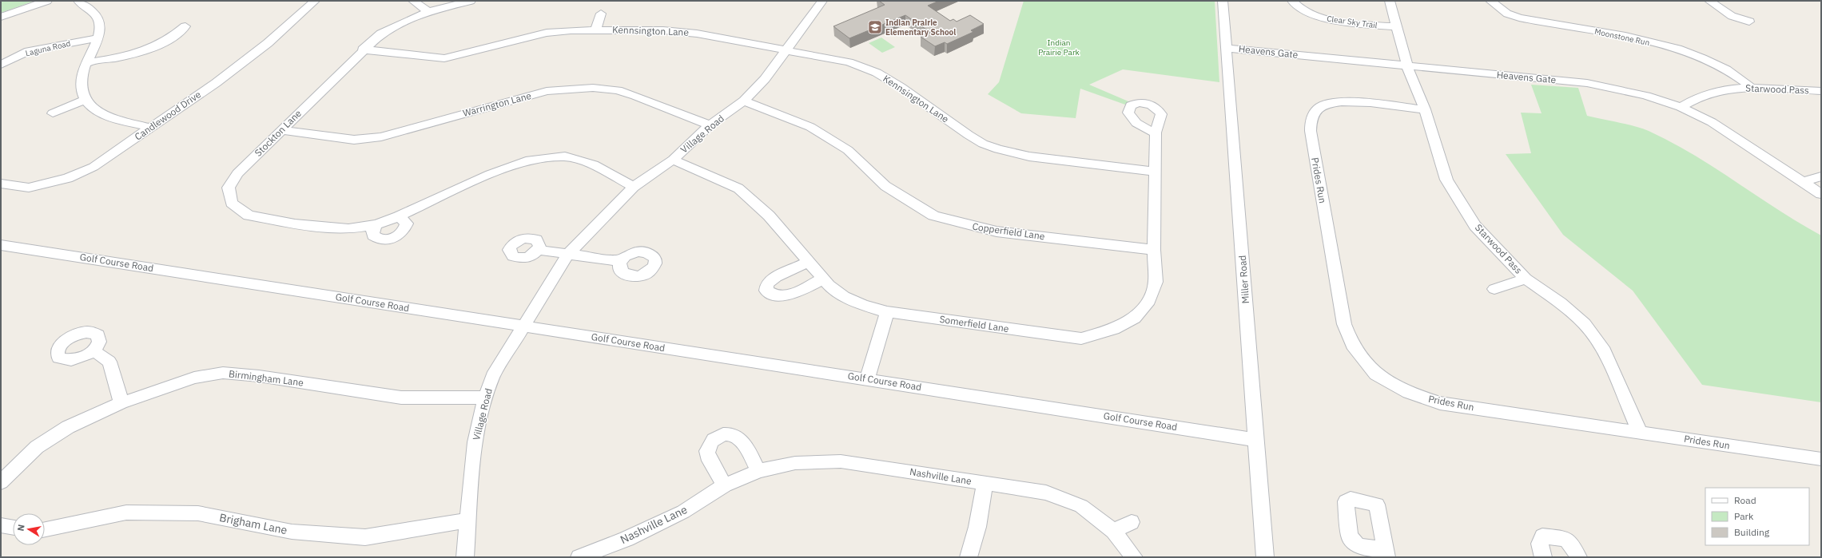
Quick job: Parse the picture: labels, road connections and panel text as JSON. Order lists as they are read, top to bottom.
{
  "streets": {
    "street": [
      "Clear Sky Trail",
      "Kennsington Lane",
      "Moonstone Run",
      "Laguna Road",
      "Heavens Gate",
      "Starwood Pass",
      "Warrington Lane",
      "Candlewood Drive",
      "Stockton Lane",
      "Village Road",
      "Prides Run",
      "Copperfield Lane",
      "Golf Course Road",
      "Miller Road",
      "Somerfield Lane",
      "Birmingham Lane",
      "Nashville Lane",
      "Brigham Lane"
    ]
  },
  "crossings": [
    ["Clear Sky Trail", "Starwood Pass"],
    ["Kennsington Lane", "Stockton Lane"],
    ["Kennsington Lane", "Village Road"],
    ["Kennsington Lane", "Somerfield Lane"],
    ["Moonstone Run", "Starwood Pass"],
    ["Heavens Gate", "Starwood Pass"],
    ["Heavens Gate", "Miller Road"],
    ["Starwood Pass", "Prides Run"],
    ["Warrington Lane", "Stockton Lane"],
    ["Warrington Lane", "Village Road"],
    ["Stockton Lane", "Village Road"],
    ["Village Road", "Copperfield Lane"],
    ["Village Road", "Golf Course Road"],
    ["Village Road", "Somerfield Lane"],
    ["Village Road", "Birmingham Lane"],
    ["Village Road", "Brigham Lane"],
    ["Copperfield Lane", "Somerfield Lane"],
    ["Golf Course Road", "Miller Road"]
  ],
  "parks": ["Indian Prairie Park"],
  "places": {
    "school or university": ["Indian Prairie Elementary School"]
  },
  "legend": ["Road", "Park", "Building"],
  "north": "left"
}
